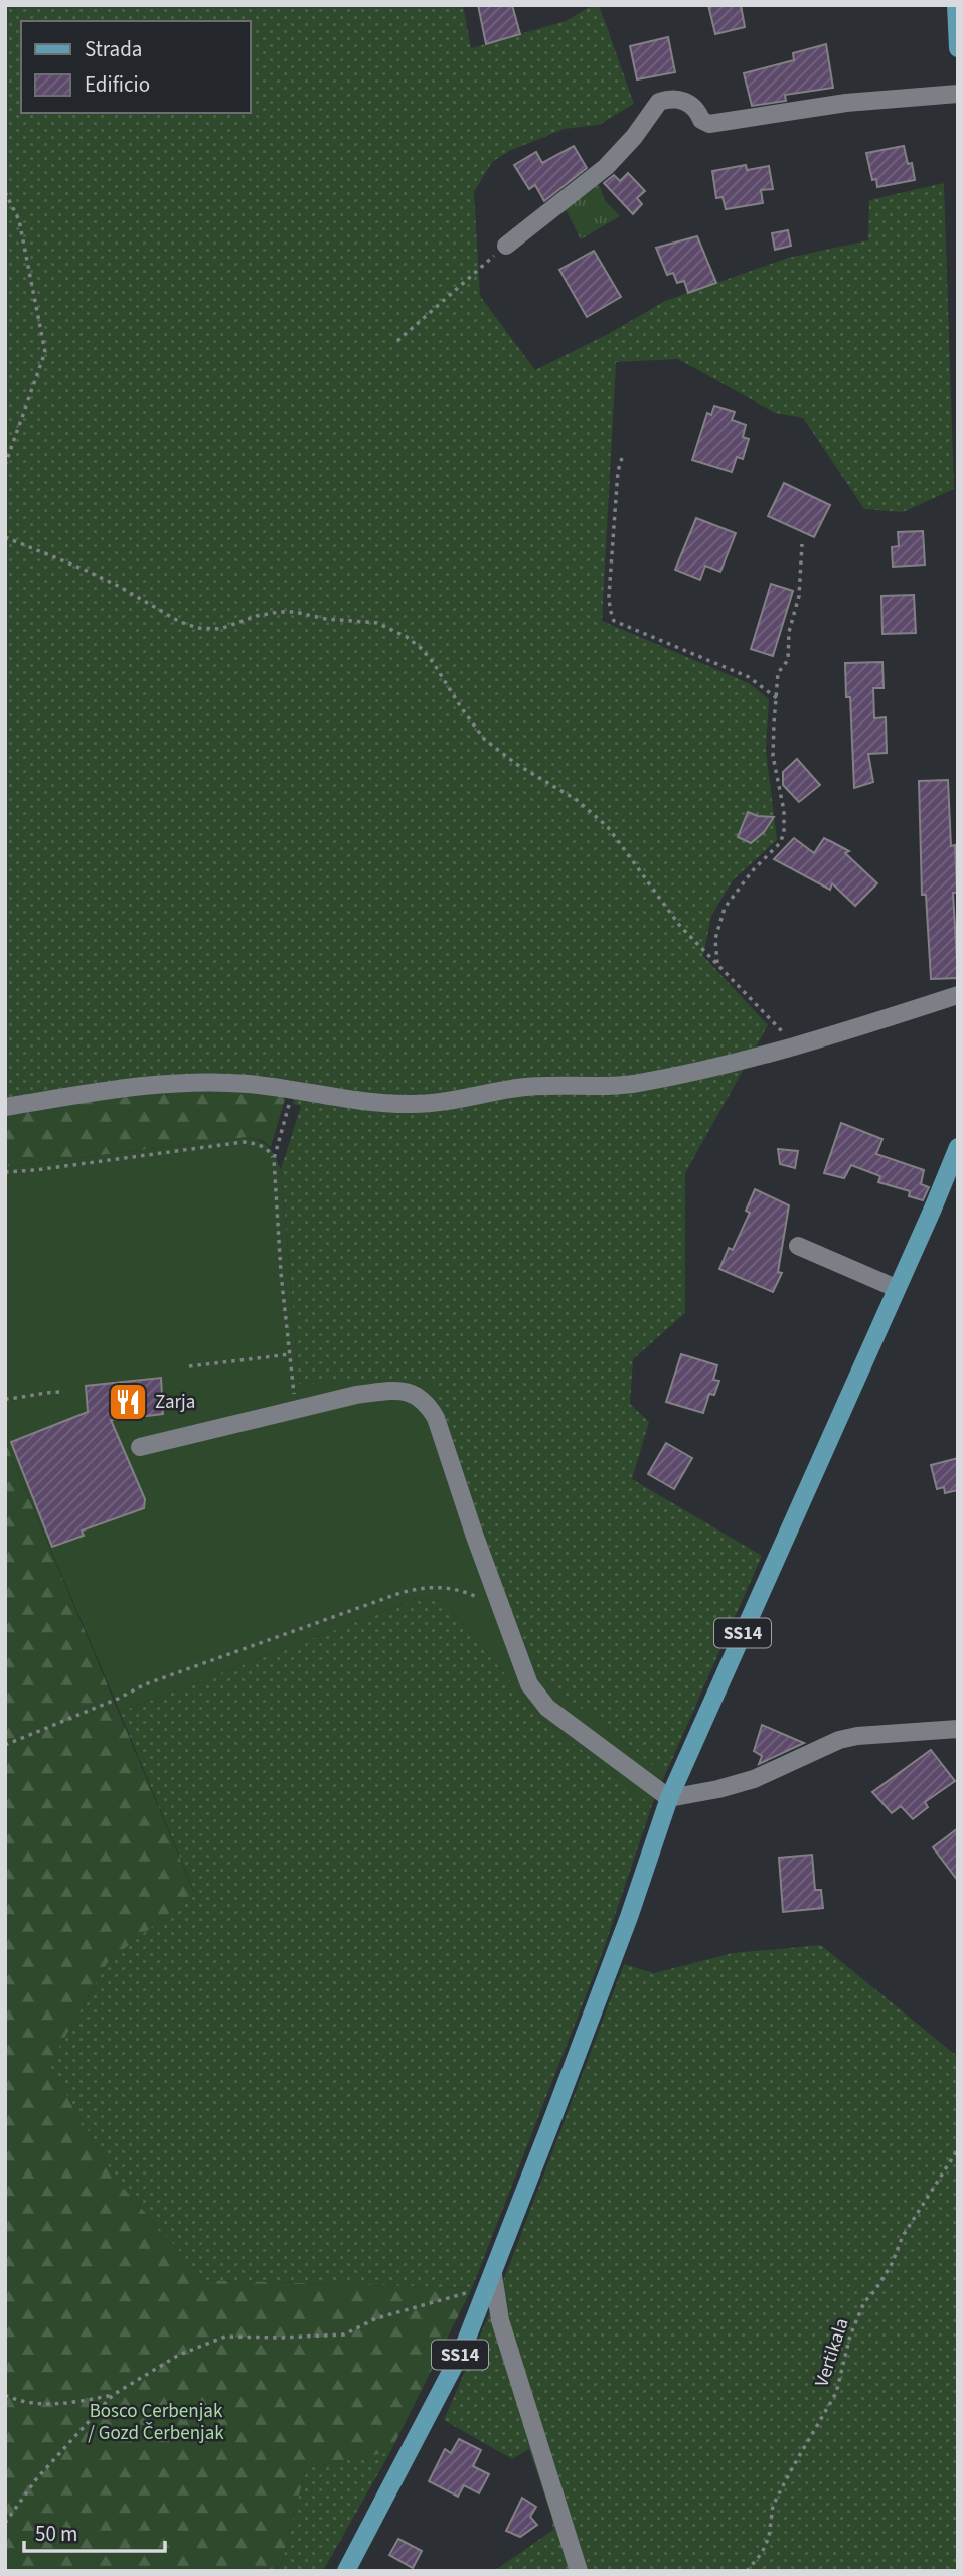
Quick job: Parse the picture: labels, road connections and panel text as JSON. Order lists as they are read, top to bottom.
{
  "streets": {
    "main road": ["SS14"],
    "path": ["Vertikala"]
  },
  "parks": ["Bosco Cerbenjak / Gozd Čerbenjak"],
  "places": {
    "restaurant": ["Zarja"]
  },
  "legend": ["Strada", "Edificio"],
  "scale_bar": "50 m"
}
